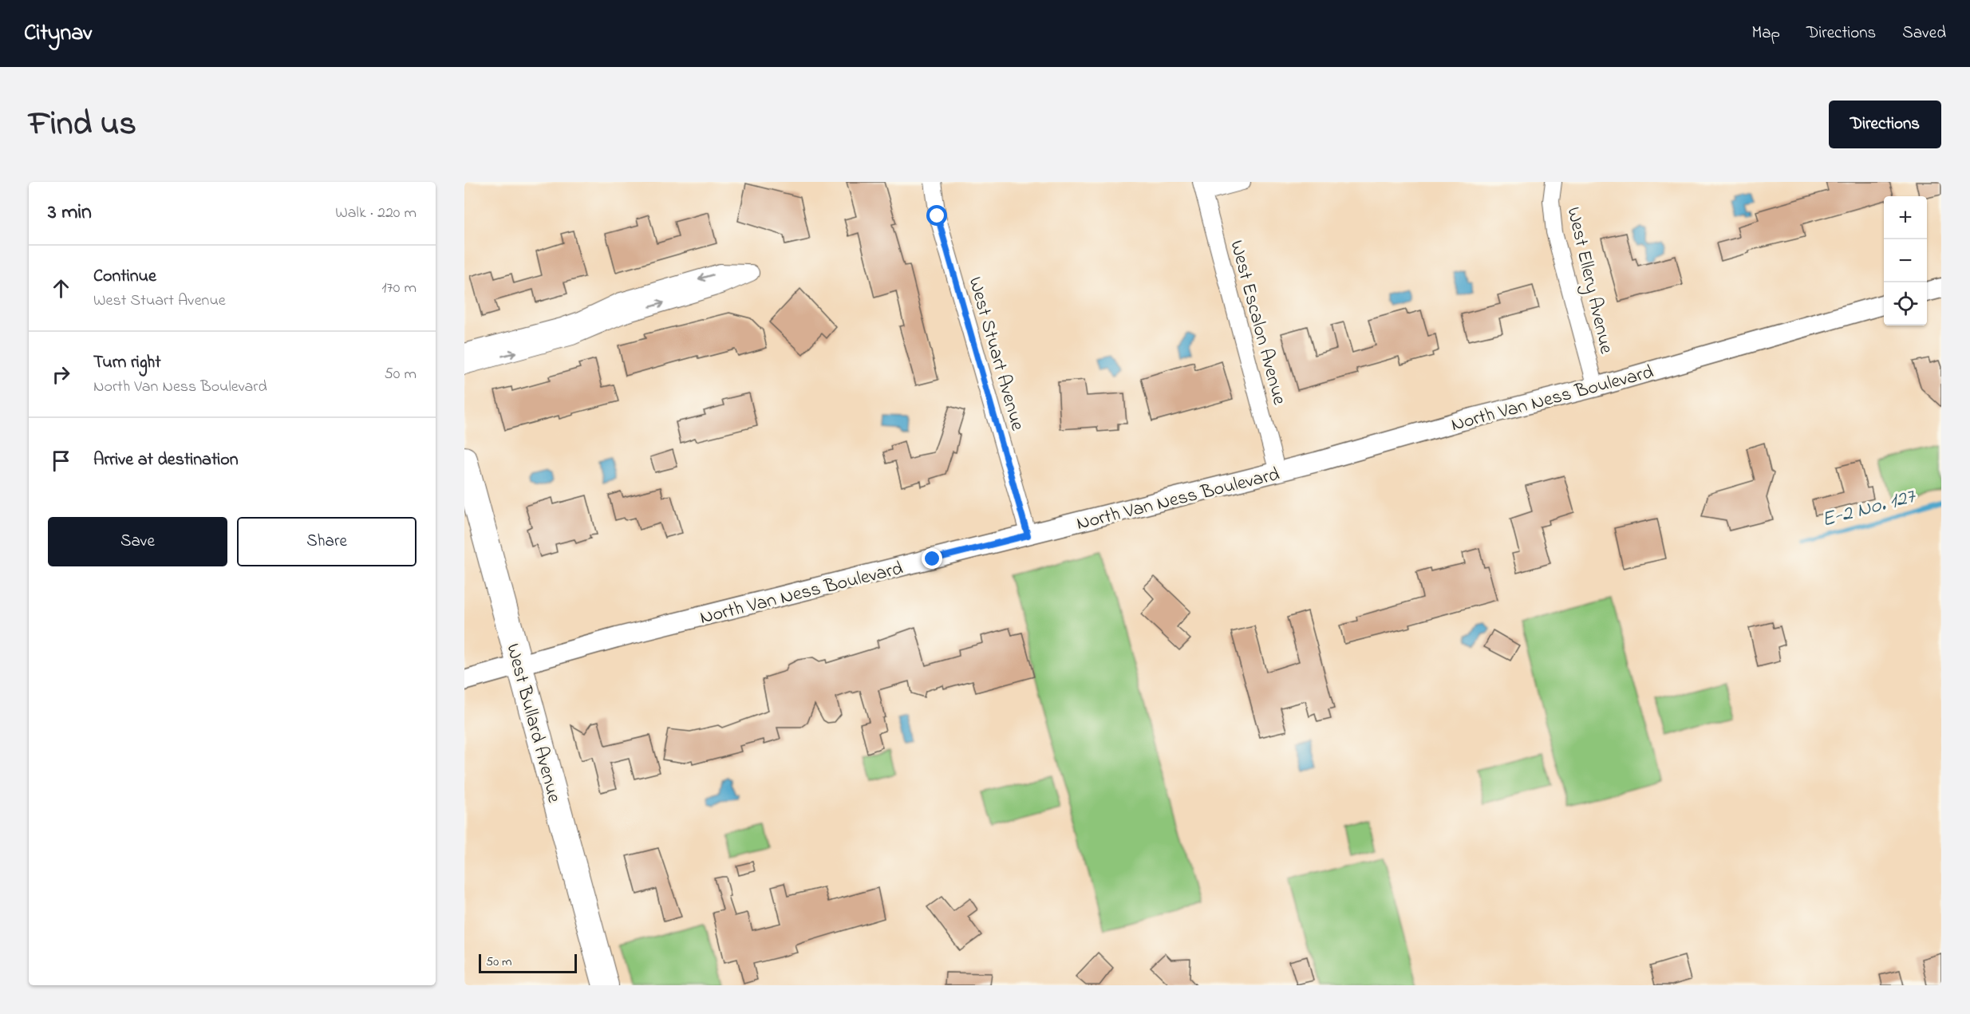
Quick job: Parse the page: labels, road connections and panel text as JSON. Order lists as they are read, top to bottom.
{
  "streets": {
    "main road": ["West Bullard Avenue"],
    "street": [
      "West Ellery Avenue",
      "West Escalon Avenue",
      "West Stuart Avenue",
      "North Van Ness Boulevard"
    ]
  },
  "crossings": [
    ["West Ellery Avenue", "North Van Ness Boulevard"],
    ["West Escalon Avenue", "North Van Ness Boulevard"],
    ["West Stuart Avenue", "North Van Ness Boulevard"],
    ["North Van Ness Boulevard", "West Bullard Avenue"]
  ],
  "water": ["E-2 No. 127"],
  "scale_bar": "50 m",
  "page": {
    "header": "Citynav",
    "nav": ["Map", "Directions", "Saved"],
    "title": "Find us",
    "buttons": [
      "Directions",
      ["Save", "Share"]
    ],
    "heading": ["3 min", "Walk · 220 m"],
    "map_buttons": ["+", "−"],
    "list": [
      ["Continue", "West Stuart Avenue", "170 m"],
      ["Turn right", "North Van Ness Boulevard", "50 m"],
      "Arrive at destination"
    ],
    "scale": "50 m"
  }
}
